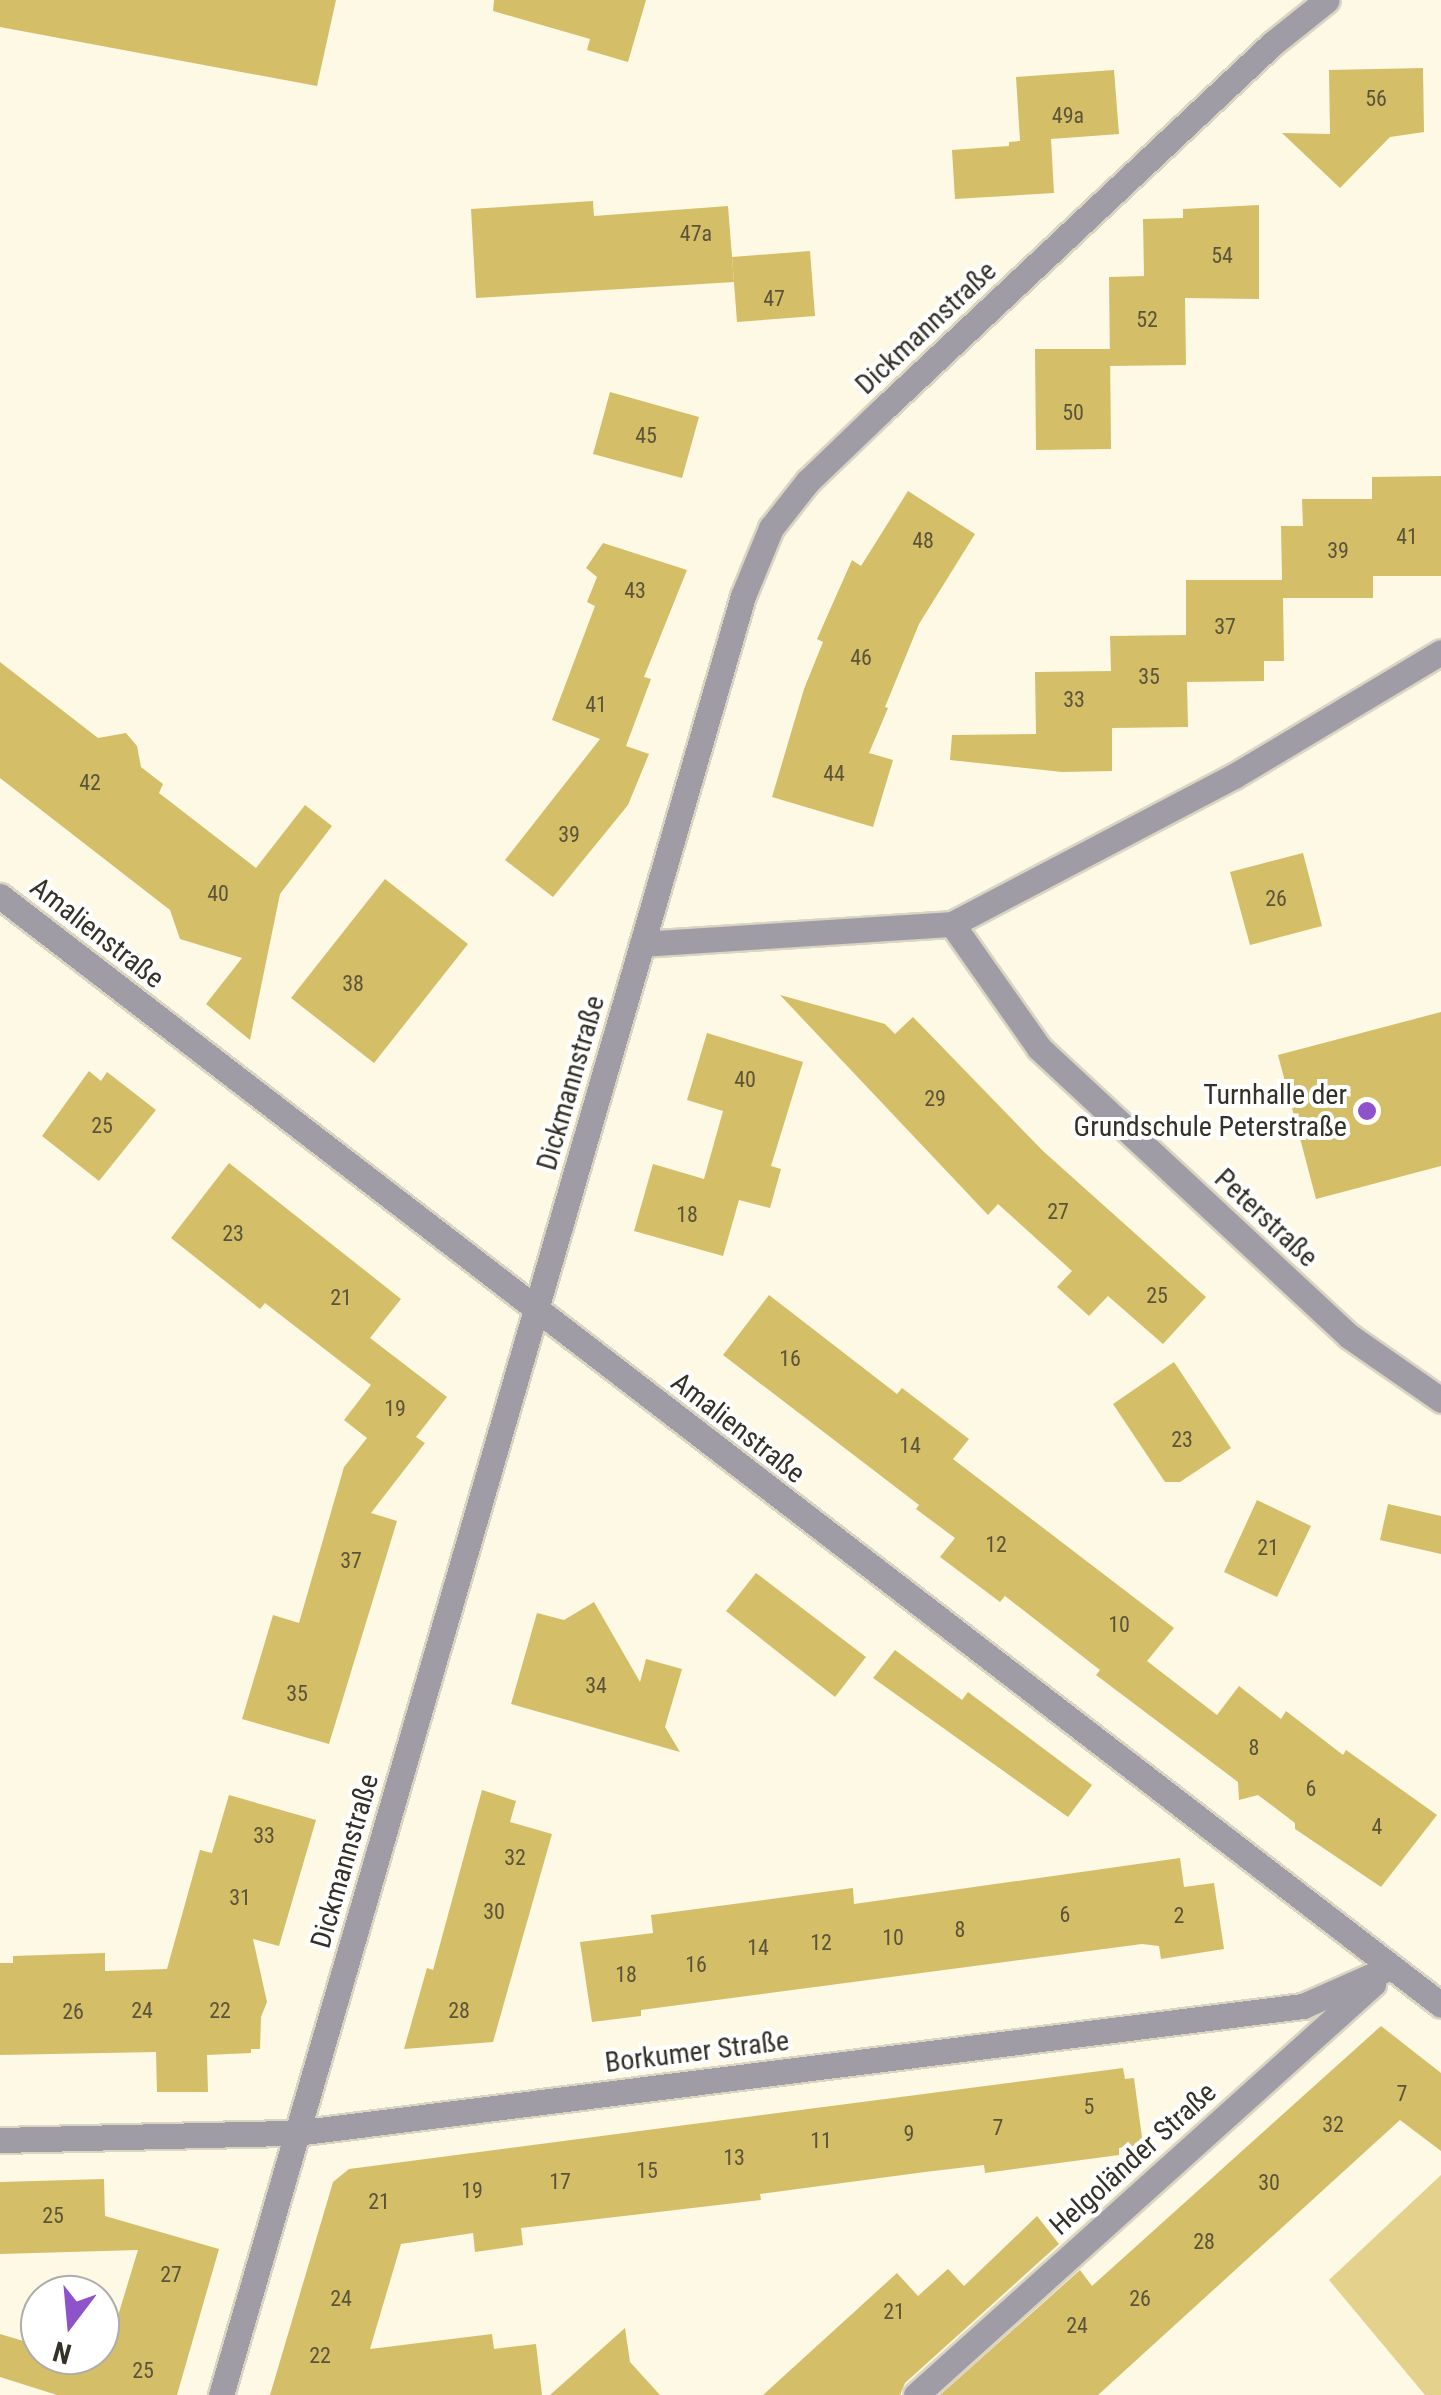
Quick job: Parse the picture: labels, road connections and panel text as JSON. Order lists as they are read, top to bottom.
{
  "streets": {
    "street": [
      "Dickmannstraße",
      "Amalienstraße",
      "Peterstraße",
      "Borkumer Straße",
      "Helgoländer Straße"
    ]
  },
  "crossings": [
    ["Dickmannstraße", "Amalienstraße"],
    ["Dickmannstraße", "Borkumer Straße"],
    ["Amalienstraße", "Borkumer Straße"],
    ["Amalienstraße", "Helgoländer Straße"],
    ["Borkumer Straße", "Helgoländer Straße"]
  ],
  "places": ["Turnhalle der Grundschule Peterstraße"],
  "house_numbers": [
    "56",
    "49a",
    "47a",
    "54",
    "47",
    "52",
    "50",
    "45",
    "41",
    "48",
    "39",
    "43",
    "37",
    "46",
    "35",
    "33",
    "41",
    "44",
    "42",
    "39",
    "40",
    "26",
    "38",
    "40",
    "29",
    "25",
    "27",
    "18",
    "23",
    "25",
    "21",
    "16",
    "19",
    "23",
    "14",
    "12",
    "21",
    "37",
    "10",
    "34",
    "35",
    "8",
    "6",
    "4",
    "33",
    "32",
    "31",
    "30",
    "6",
    "2",
    "8",
    "10",
    "12",
    "14",
    "16",
    "18",
    "24",
    "22",
    "28",
    "26",
    "7",
    "5",
    "32",
    "7",
    "9",
    "11",
    "13",
    "15",
    "17",
    "30",
    "19",
    "21",
    "25",
    "28",
    "27",
    "24",
    "26",
    "21",
    "24",
    "22",
    "25"
  ],
  "north": "bottom"
}
